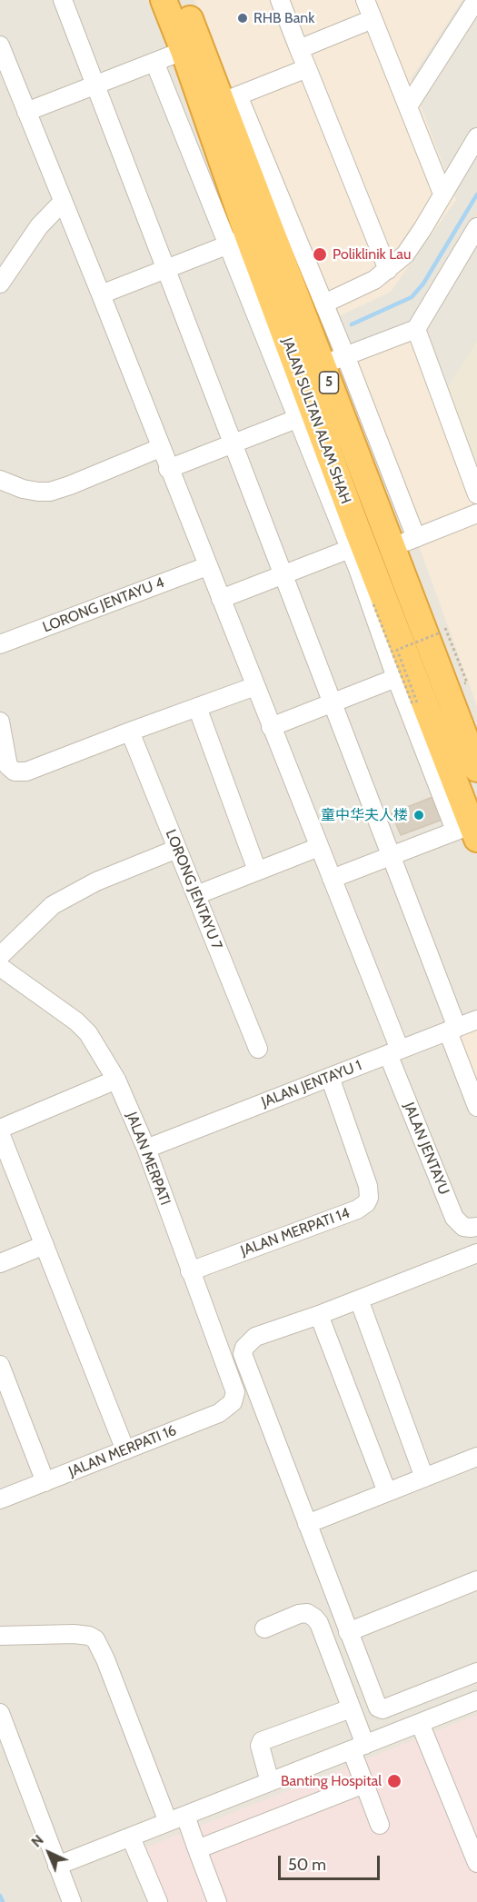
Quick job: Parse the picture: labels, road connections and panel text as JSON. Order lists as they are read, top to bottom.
{
  "streets": {
    "highway": ["5", "JALAN SULTAN ALAM SHAH"],
    "street": [
      "LORONG JENTAYU 4",
      "LORONG JENTAYU 7",
      "JALAN JENTAYU 1",
      "JALAN JENTAYU",
      "JALAN MERPATI",
      "JALAN MERPATI 14",
      "JALAN MERPATI 16"
    ]
  },
  "crossings": [
    ["LORONG JENTAYU 4", "JALAN JENTAYU"],
    ["JALAN JENTAYU 1", "JALAN JENTAYU"],
    ["JALAN JENTAYU 1", "JALAN MERPATI"],
    ["JALAN JENTAYU 1", "JALAN MERPATI 14"],
    ["JALAN MERPATI", "JALAN MERPATI 14"],
    ["JALAN MERPATI", "JALAN MERPATI 16"]
  ],
  "places": [
    "RHB Bank",
    "Poliklinik Lau",
    "童中华夫人楼",
    "Banting Hospital"
  ],
  "scale_bar": "50 m",
  "north": "top left"
}
